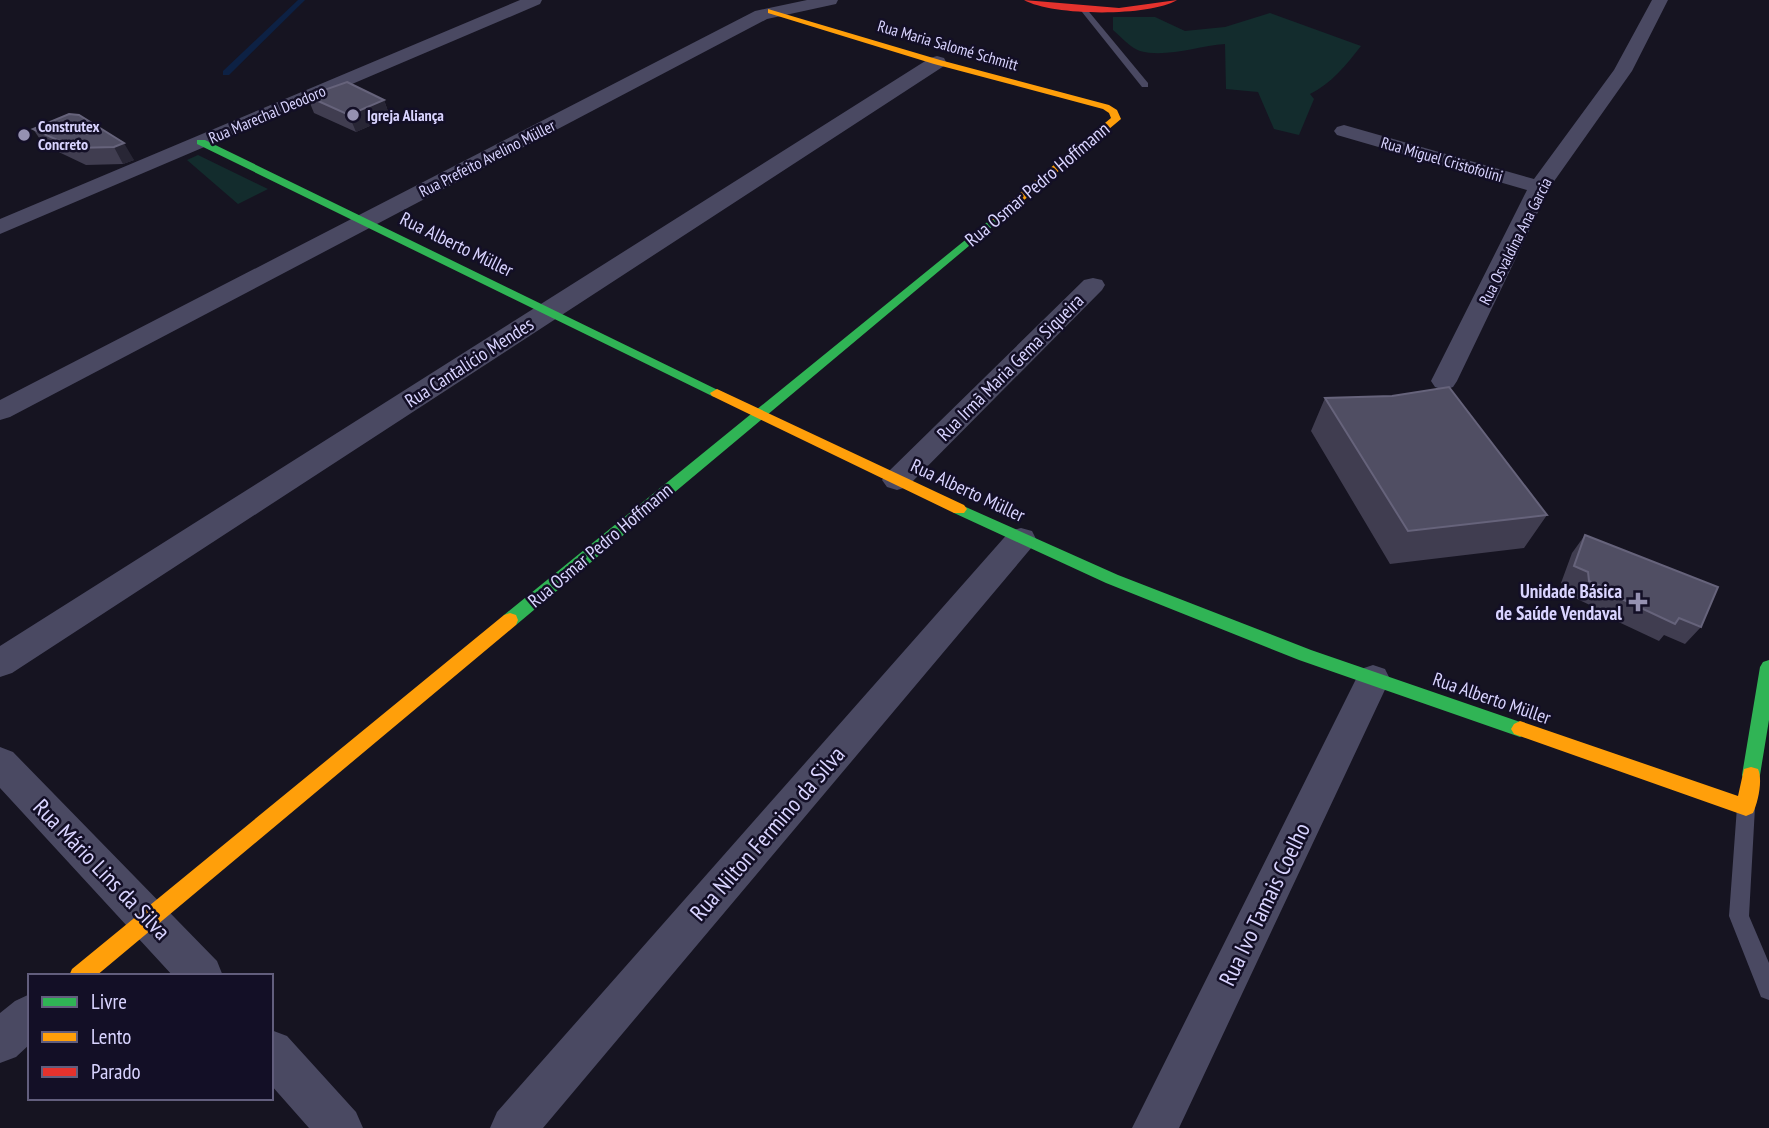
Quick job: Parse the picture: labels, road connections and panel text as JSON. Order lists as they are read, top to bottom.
{
  "streets": {
    "street": [
      "Rua Maria Salomé Schmitt",
      "Rua Marechal Deodoro",
      "Rua Prefeito Avelino Müller",
      "Rua Miguel Cristofolini",
      "Rua Osmar Pedro Hoffmann",
      "Rua Osvaldina Ana Garcia",
      "Rua Alberto Müller",
      "Rua Cantalício Mendes",
      "Rua Irmã Maria Gema Siqueira",
      "Rua Nilton Fermino da Silva",
      "Rua Mário Lins da Silva",
      "Rua Ivo Tamais Coelho"
    ]
  },
  "crossings": [
    ["Rua Maria Salomé Schmitt", "Rua Prefeito Avelino Müller"],
    ["Rua Maria Salomé Schmitt", "Rua Osmar Pedro Hoffmann"],
    ["Rua Maria Salomé Schmitt", "Rua Cantalício Mendes"],
    ["Rua Marechal Deodoro", "Rua Alberto Müller"],
    ["Rua Prefeito Avelino Müller", "Rua Alberto Müller"],
    ["Rua Miguel Cristofolini", "Rua Osvaldina Ana Garcia"],
    ["Rua Osmar Pedro Hoffmann", "Rua Alberto Müller"],
    ["Rua Osmar Pedro Hoffmann", "Rua Mário Lins da Silva"],
    ["Rua Alberto Müller", "Rua Cantalício Mendes"],
    ["Rua Alberto Müller", "Rua Irmã Maria Gema Siqueira"],
    ["Rua Alberto Müller", "Rua Nilton Fermino da Silva"],
    ["Rua Alberto Müller", "Rua Ivo Tamais Coelho"]
  ],
  "places": {
    "other": ["Igreja Aliança", "Construtex Concreto"],
    "health": ["Unidade Básica de Saúde Vendaval"]
  },
  "legend": ["Livre", "Lento", "Parado"]
}
